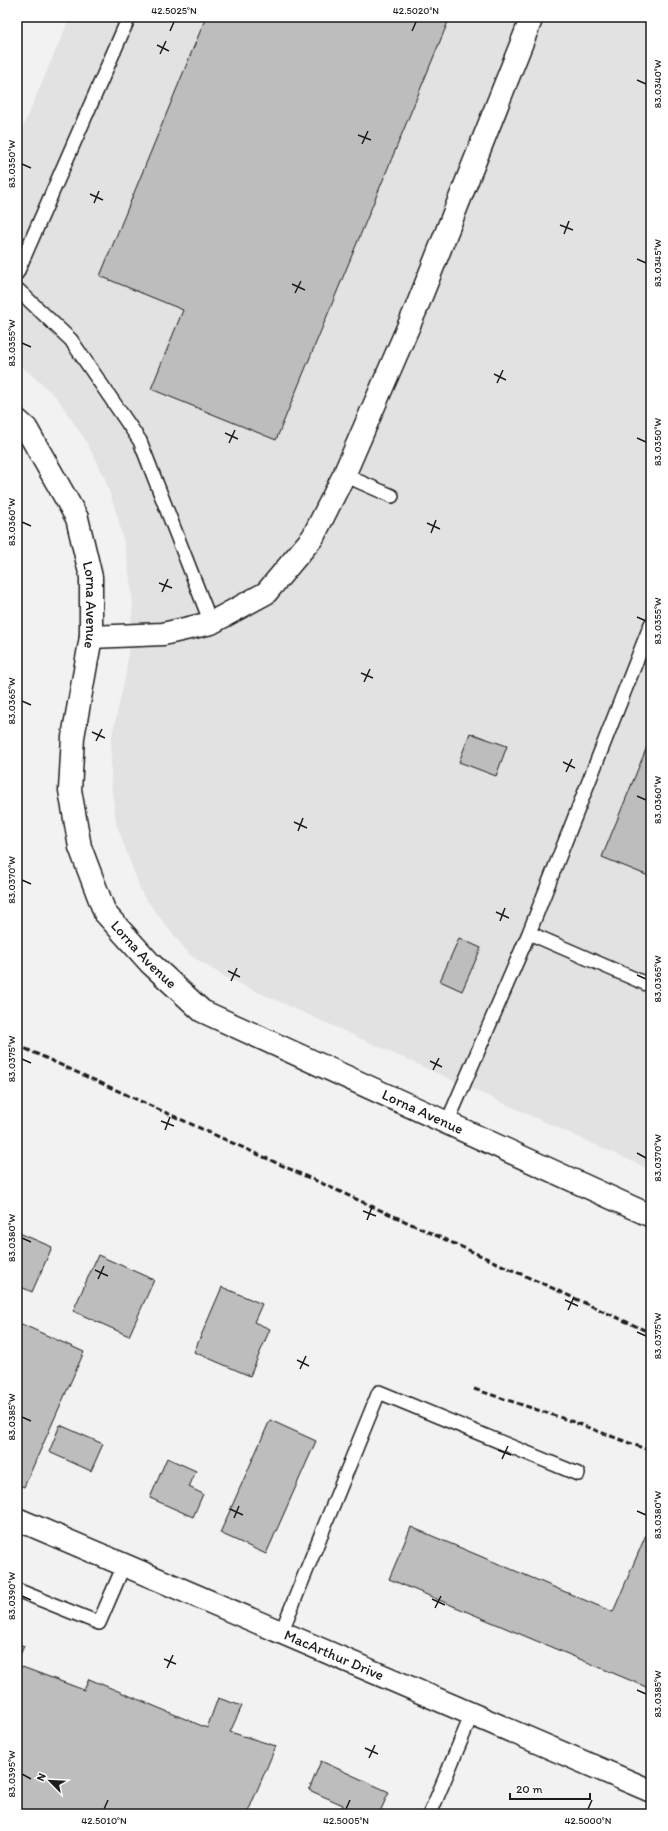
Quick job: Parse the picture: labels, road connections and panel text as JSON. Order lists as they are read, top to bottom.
{
  "streets": {
    "street": ["Lorna Avenue", "MacArthur Drive"]
  },
  "scale_bar": "20 m",
  "north": "top left",
  "coordinates": [
    "42.5025°N",
    "42.5020°N",
    "83.0340°W",
    "83.0350°W",
    "83.0345°W",
    "83.0355°W",
    "83.0360°W",
    "83.0365°W",
    "83.0370°W",
    "83.0375°W",
    "83.0380°W",
    "83.0385°W",
    "83.0390°W",
    "83.0395°W",
    "42.5010°N",
    "42.5005°N",
    "42.5000°N"
  ]
}
